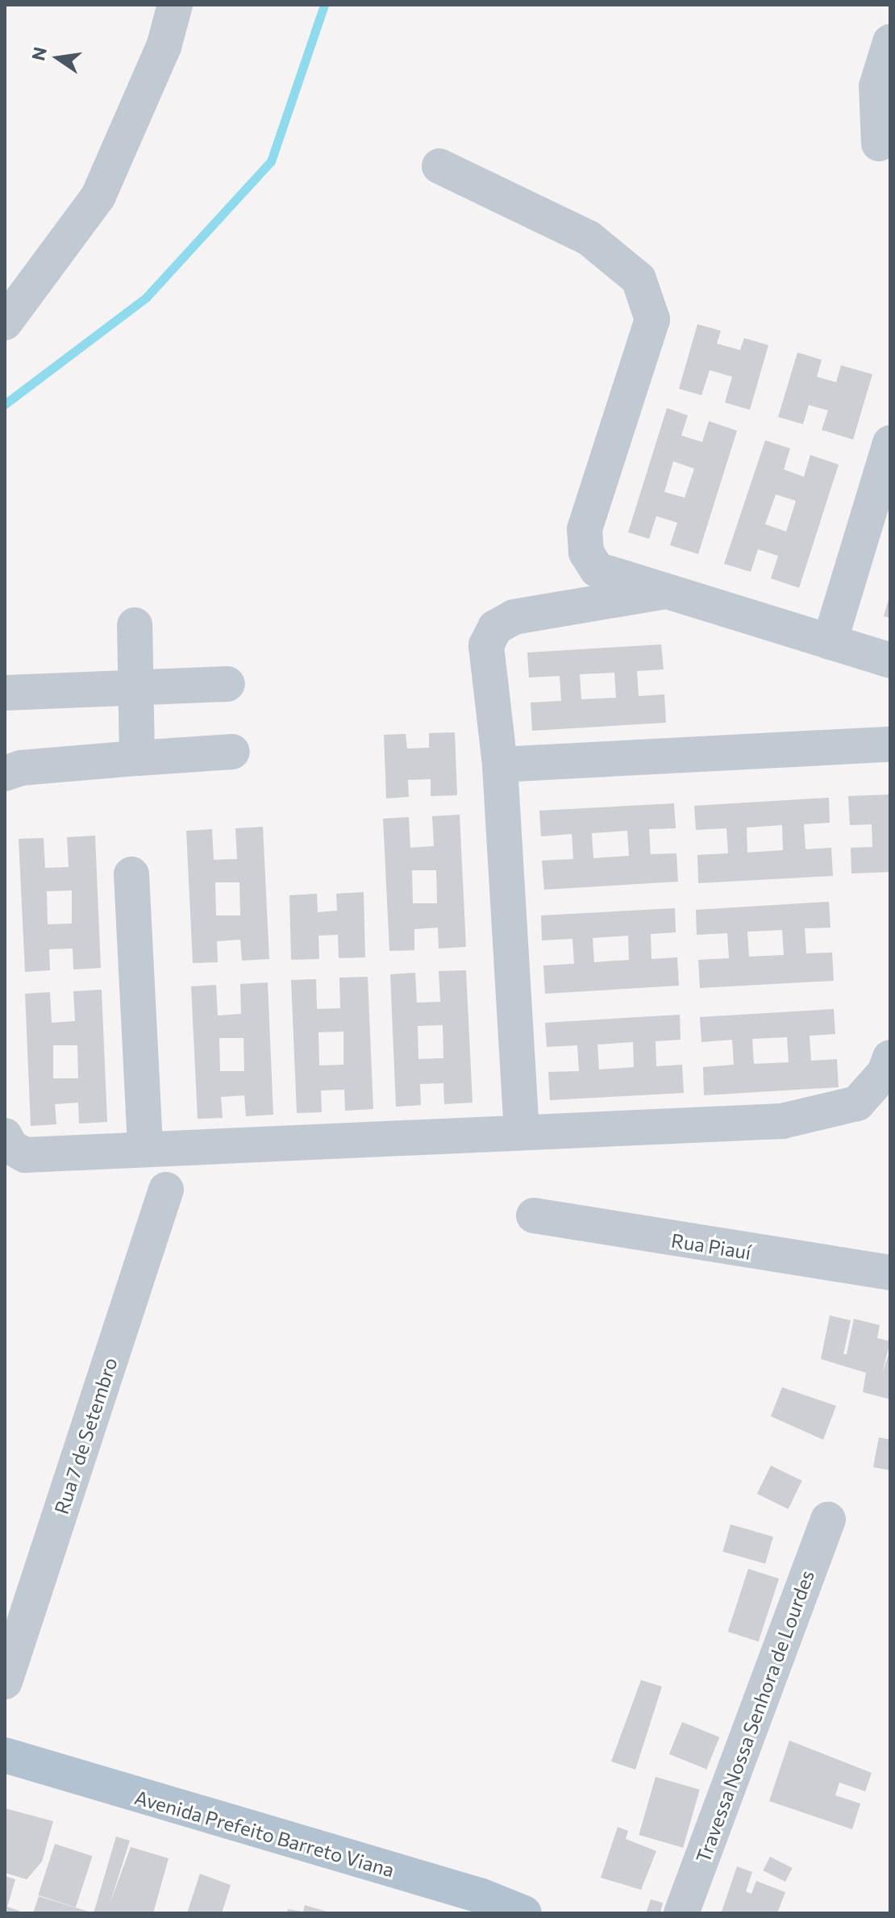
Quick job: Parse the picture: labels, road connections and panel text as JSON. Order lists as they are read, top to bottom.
{
  "streets": {
    "main road": ["Avenida Prefeito Barreto Viana"],
    "street": ["Rua Piauí", "Rua 7 de Setembro", "Travessa Nossa Senhora de Lourdes"]
  },
  "north": "left"
}
